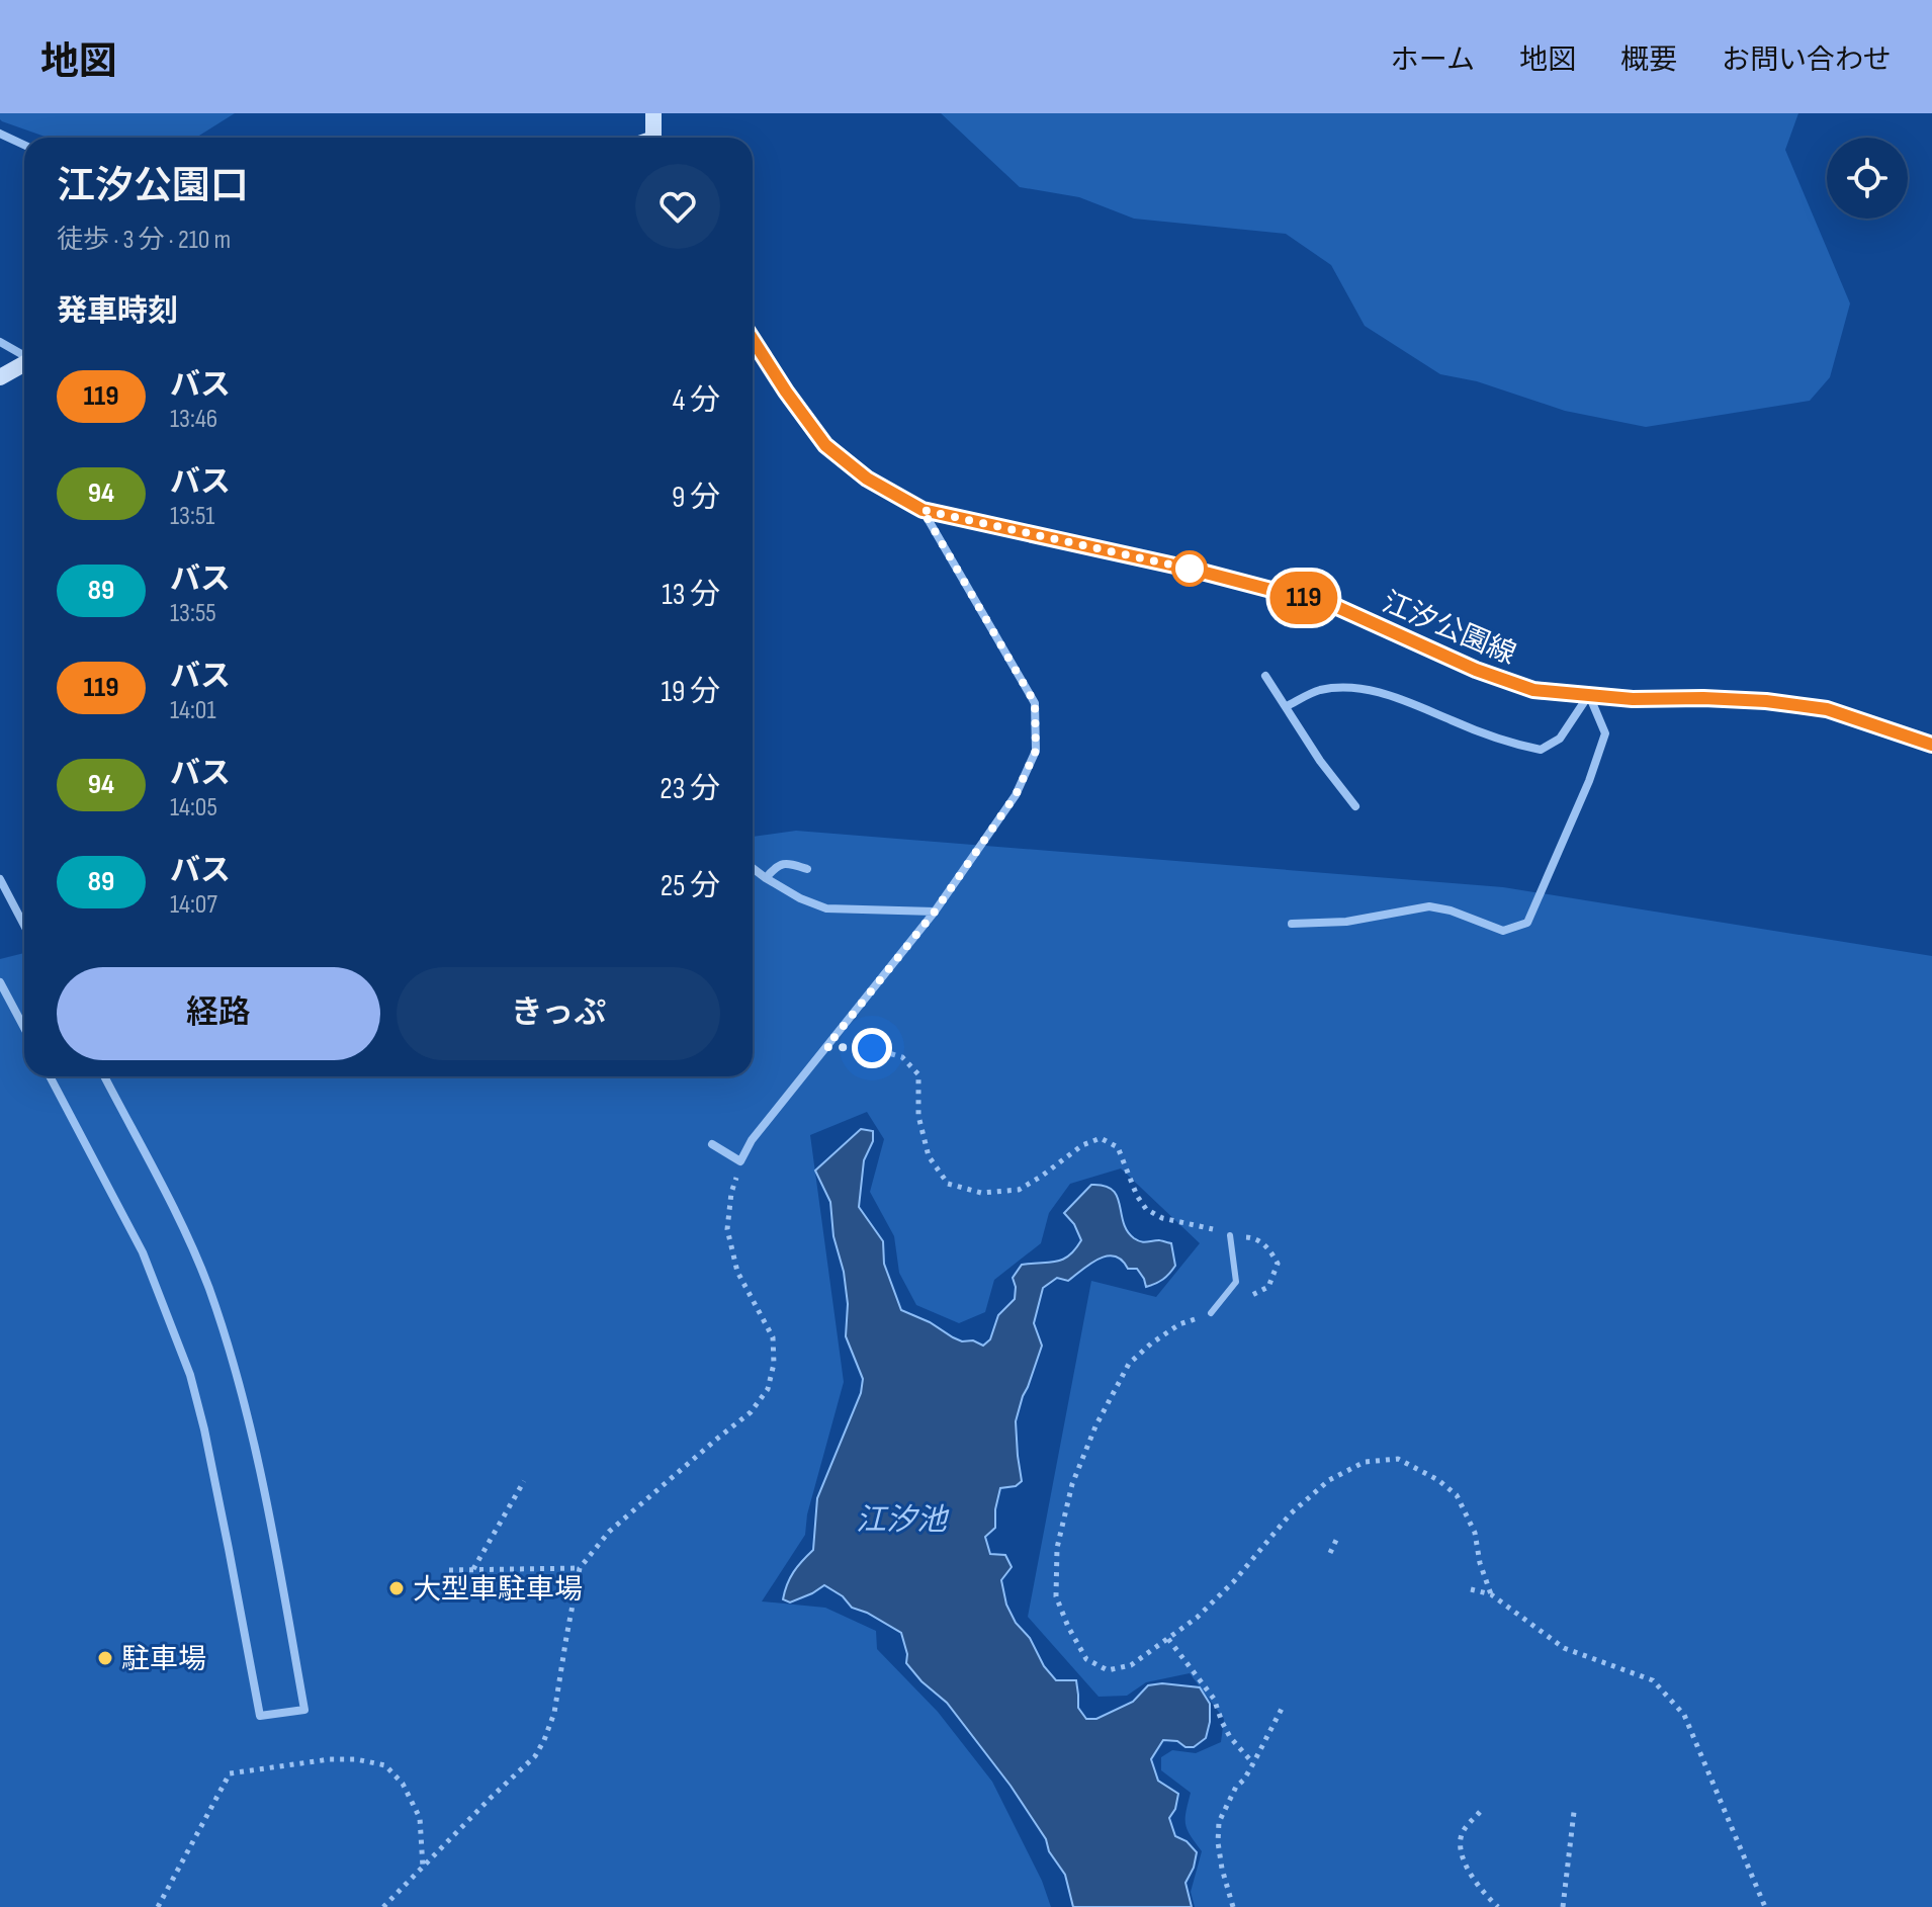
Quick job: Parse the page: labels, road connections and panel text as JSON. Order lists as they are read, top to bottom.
{
  "streets": {
    "main road": ["江汐公園線"]
  },
  "water": ["江汐池"],
  "places": ["大型車駐車場", "駐車場"],
  "lines": ["bus line 119"],
  "page": {
    "header": "地図",
    "nav": [
      "ホーム",
      "地図",
      "概要",
      "お問い合わせ"
    ],
    "on_map": "119",
    "heading": [
      ["江汐公園口", "徒歩 · 3 分 · 210 m"],
      "発車時刻"
    ],
    "list": [
      {
        "mark": "119",
        "name": "バス",
        "note": "13:46",
        "value": "4 分"
      },
      {
        "mark": "94",
        "name": "バス",
        "note": "13:51",
        "value": "9 分"
      },
      {
        "mark": "89",
        "name": "バス",
        "note": "13:55",
        "value": "13 分"
      },
      {
        "mark": "119",
        "name": "バス",
        "note": "14:01",
        "value": "19 分"
      },
      {
        "mark": "94",
        "name": "バス",
        "note": "14:05",
        "value": "23 分"
      },
      {
        "mark": "89",
        "name": "バス",
        "note": "14:07",
        "value": "25 分"
      }
    ],
    "buttons": ["経路", "きっぷ"]
  }
}
